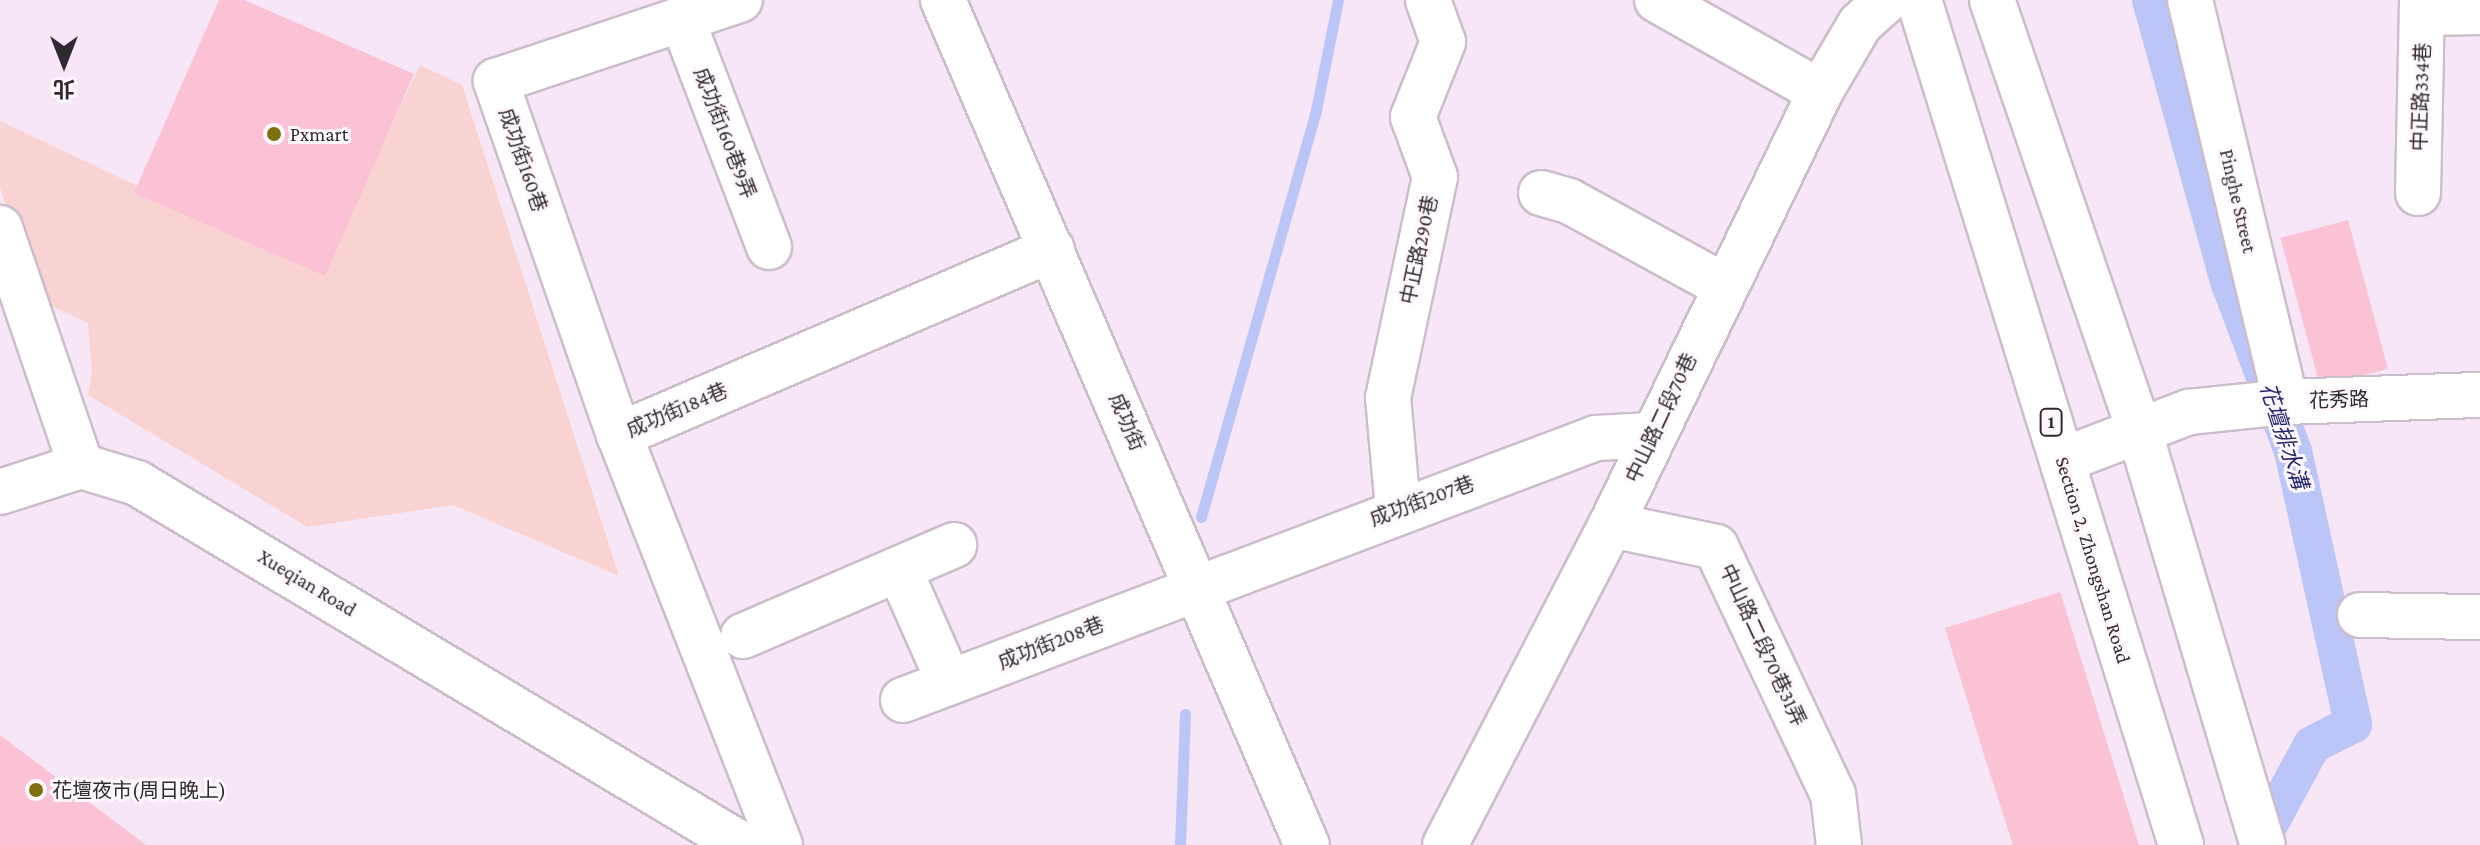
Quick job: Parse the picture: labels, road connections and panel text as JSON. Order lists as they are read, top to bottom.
{
  "streets": {
    "street": [
      "中正路334巷",
      "成功街160巷9弄",
      "成功街160巷",
      "Pinghe Street",
      "中正路290巷",
      "花秀路",
      "成功街184巷",
      "中山路二段70巷",
      "成功街",
      "1",
      "成功街207巷",
      "Section 2, Zhongshan Road",
      "Xueqian Road",
      "成功街208巷",
      "中山路二段70巷31弄"
    ]
  },
  "crossings": [
    ["成功街160巷9弄", "成功街160巷"],
    ["成功街160巷", "成功街184巷"],
    ["Pinghe Street", "花秀路"],
    ["中正路290巷", "成功街207巷"],
    ["花秀路", "Section 2, Zhongshan Road"],
    ["成功街184巷", "成功街"],
    ["中山路二段70巷", "成功街207巷"],
    ["中山路二段70巷", "中山路二段70巷31弄"],
    ["成功街", "成功街207巷"],
    ["成功街", "成功街208巷"],
    ["成功街207巷", "成功街208巷"]
  ],
  "water": ["花壇排水溝"],
  "places": ["Pxmart", "花壇夜市(周日晚上)"],
  "north": "bottom"
}
